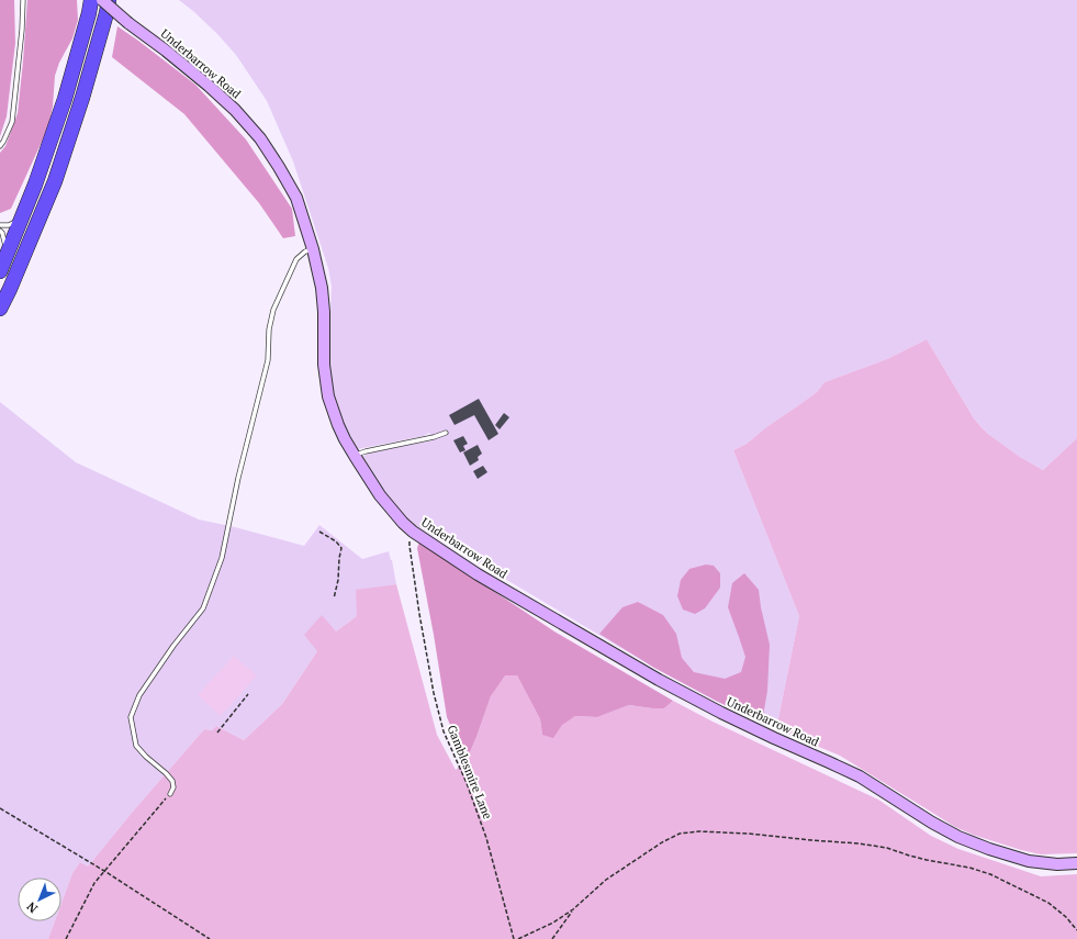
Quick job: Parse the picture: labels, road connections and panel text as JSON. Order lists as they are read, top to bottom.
{
  "streets": {
    "street": ["Underbarrow Road"],
    "path": ["Gamblesmire Lane"]
  },
  "crossings": [
    ["Underbarrow Road", "Gamblesmire Lane"]
  ],
  "north": "bottom left"
}
